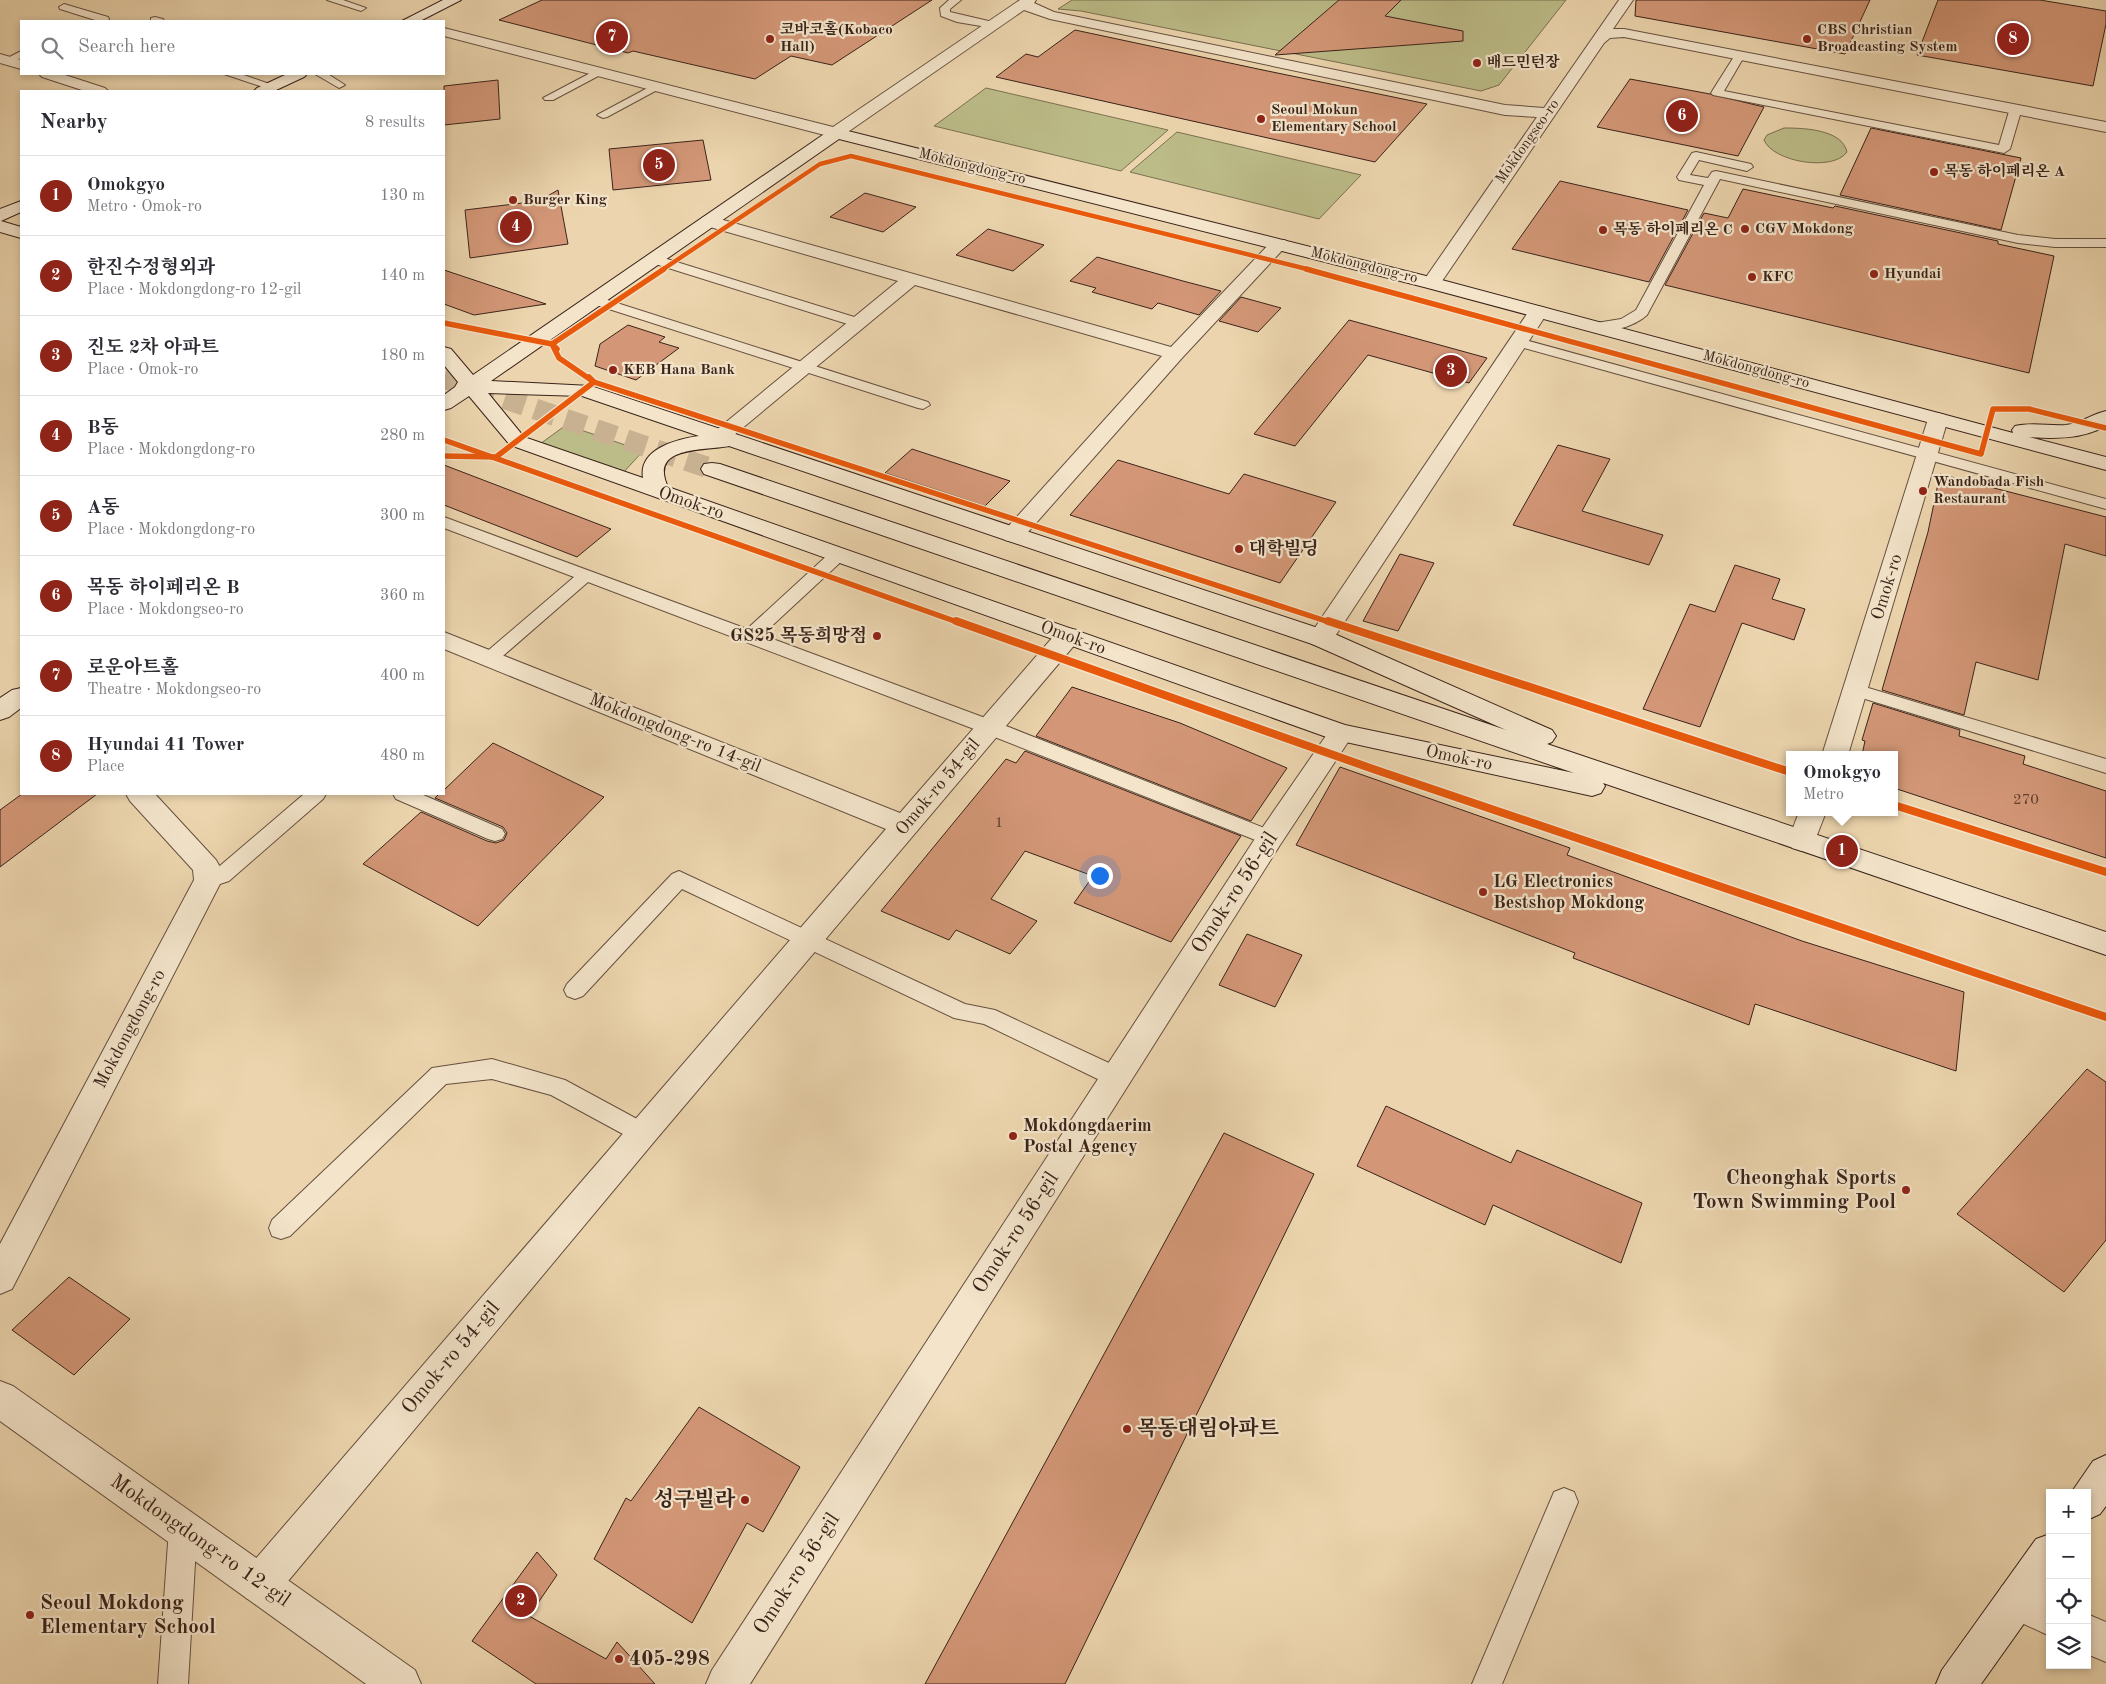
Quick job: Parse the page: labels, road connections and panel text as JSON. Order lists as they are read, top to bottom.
{
  "streets": {
    "street": [
      "Mokdongseo-ro",
      "Mokdongdong-ro",
      "Omok-ro",
      "Mokdongdong-ro 14-gil",
      "Omok-ro 54-gil",
      "Omok-ro 56-gil",
      "Mokdongdong-ro 12-gil"
    ]
  },
  "crossings": [
    ["Mokdongseo-ro", "Mokdongdong-ro"],
    ["Mokdongdong-ro", "Omok-ro"],
    ["Omok-ro", "Omok-ro 54-gil"],
    ["Omok-ro", "Omok-ro 56-gil"],
    ["Mokdongdong-ro 14-gil", "Omok-ro 54-gil"],
    ["Omok-ro 54-gil", "Mokdongdong-ro 12-gil"]
  ],
  "places": [
    "코바코홀(Kobaco Hall)",
    "CBS Christian Broadcasting System",
    "배드민턴장",
    "Seoul Mokun Elementary School",
    "목동 하이페리온 A",
    "Burger King",
    "CGV Mokdong",
    "목동 하이페리온 C",
    "Hyundai",
    "KFC",
    "KEB Hana Bank",
    "Wandobada Fish Restaurant",
    "대학빌딩",
    "GS25 목동희망점",
    "LG Electronics Bestshop Mokdong",
    "Mokdongdaerim Postal Agency",
    "Cheonghak Sports Town Swimming Pool",
    "목동대림아파트",
    "성구빌라",
    "Seoul Mokdong Elementary School",
    "405-298"
  ],
  "house_numbers": ["270", "1"],
  "page": {
    "pins": [
      "7",
      "8",
      "6",
      "5",
      "4",
      "3",
      "1",
      "2"
    ],
    "search": "Search here",
    "heading": ["Nearby", "8 results"],
    "list": [
      {
        "mark": "1",
        "name": "Omokgyo",
        "note": "Metro · Omok-ro",
        "value": "130 m"
      },
      {
        "mark": "2",
        "name": "한진수정형외과",
        "note": "Place · Mokdongdong-ro 12-gil",
        "value": "140 m"
      },
      {
        "mark": "3",
        "name": "진도 2차 아파트",
        "note": "Place · Omok-ro",
        "value": "180 m"
      },
      {
        "mark": "4",
        "name": "B동",
        "note": "Place · Mokdongdong-ro",
        "value": "280 m"
      },
      {
        "mark": "5",
        "name": "A동",
        "note": "Place · Mokdongdong-ro",
        "value": "300 m"
      },
      {
        "mark": "6",
        "name": "목동 하이페리온 B",
        "note": "Place · Mokdongseo-ro",
        "value": "360 m"
      },
      {
        "mark": "7",
        "name": "로운아트홀",
        "note": "Theatre · Mokdongseo-ro",
        "value": "400 m"
      },
      {
        "mark": "8",
        "name": "Hyundai 41 Tower",
        "note": "Place",
        "value": "480 m"
      }
    ],
    "popup": ["Omokgyo", "Metro"],
    "map_buttons": ["+", "−"]
  }
}
